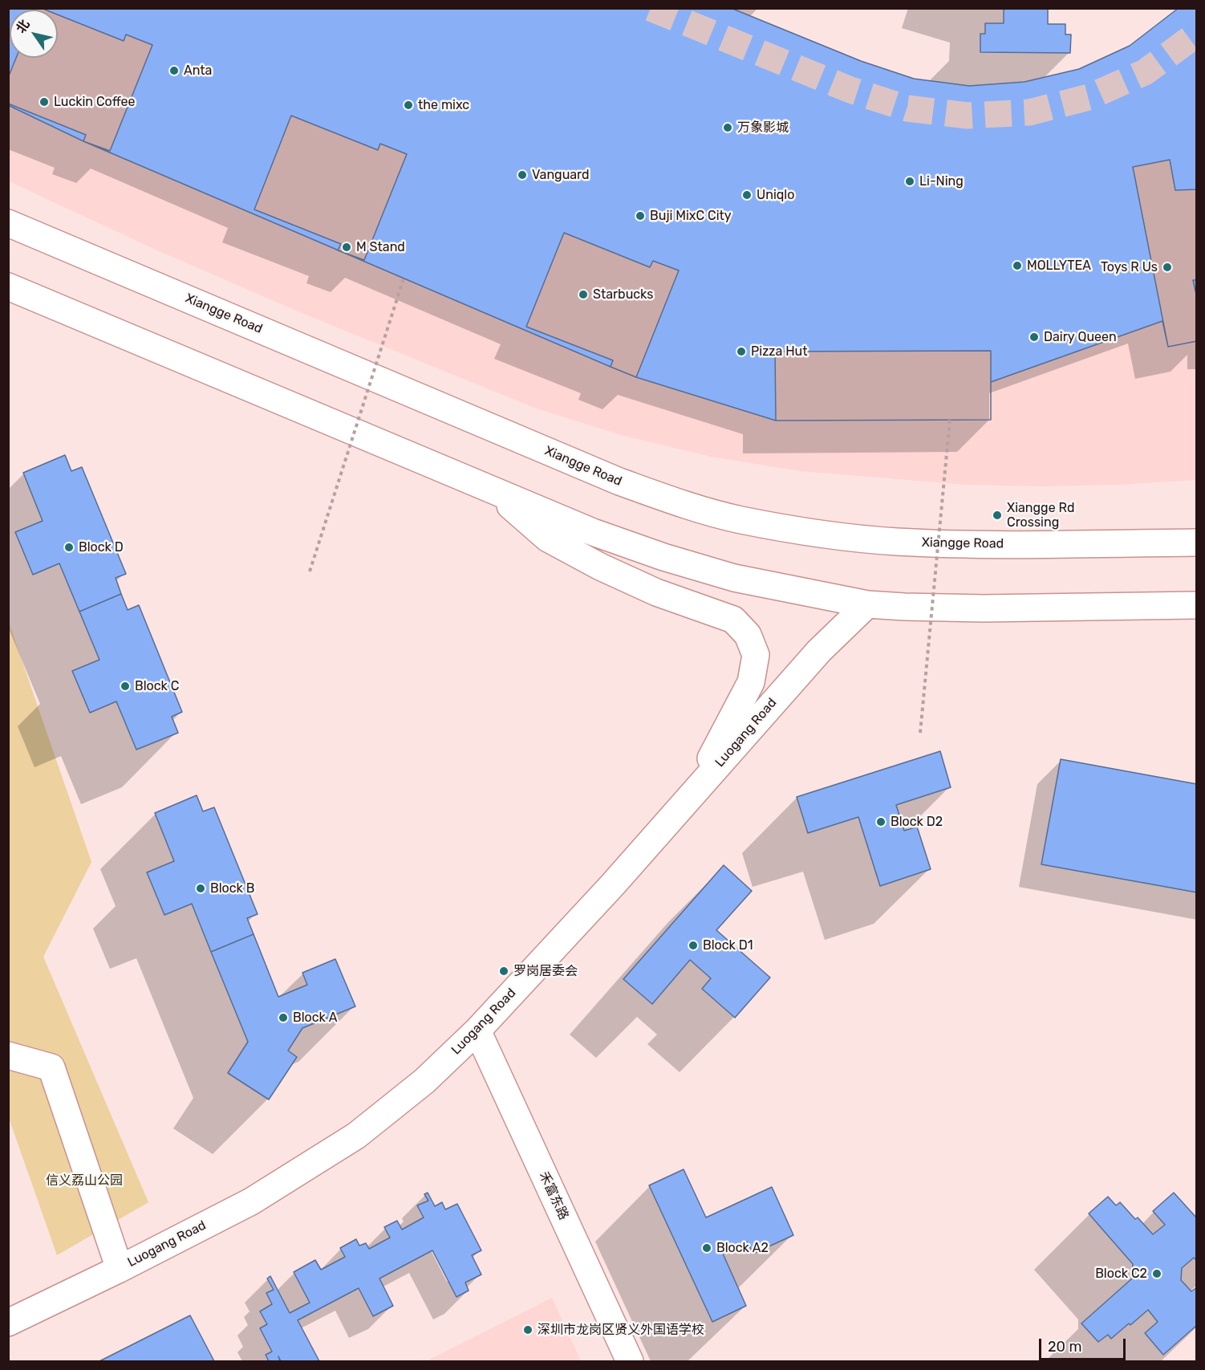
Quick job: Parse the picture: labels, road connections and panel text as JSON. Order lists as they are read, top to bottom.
{
  "streets": {
    "street": ["Xiangge Road", "Luogang Road", "禾富东路"]
  },
  "crossings": [
    ["Luogang Road", "禾富东路"]
  ],
  "parks": ["信义荔山公园"],
  "places": [
    "Anta",
    "Luckin Coffee",
    "the mixc",
    "万象影城",
    "Vanguard",
    "Li-Ning",
    "Uniqlo",
    "Buji MixC City",
    "M Stand",
    "MOLLYTEA",
    "Toys R Us",
    "Starbucks",
    "Dairy Queen",
    "Pizza Hut",
    "Xiangge Rd Crossing",
    "Block D",
    "Block C",
    "Block D2",
    "Block B",
    "Block D1",
    "罗岗居委会",
    "Block A",
    "Block A2",
    "Block C2",
    "深圳市龙岗区贤义外国语学校"
  ],
  "scale_bar": "20 m",
  "north": "top left"
}
